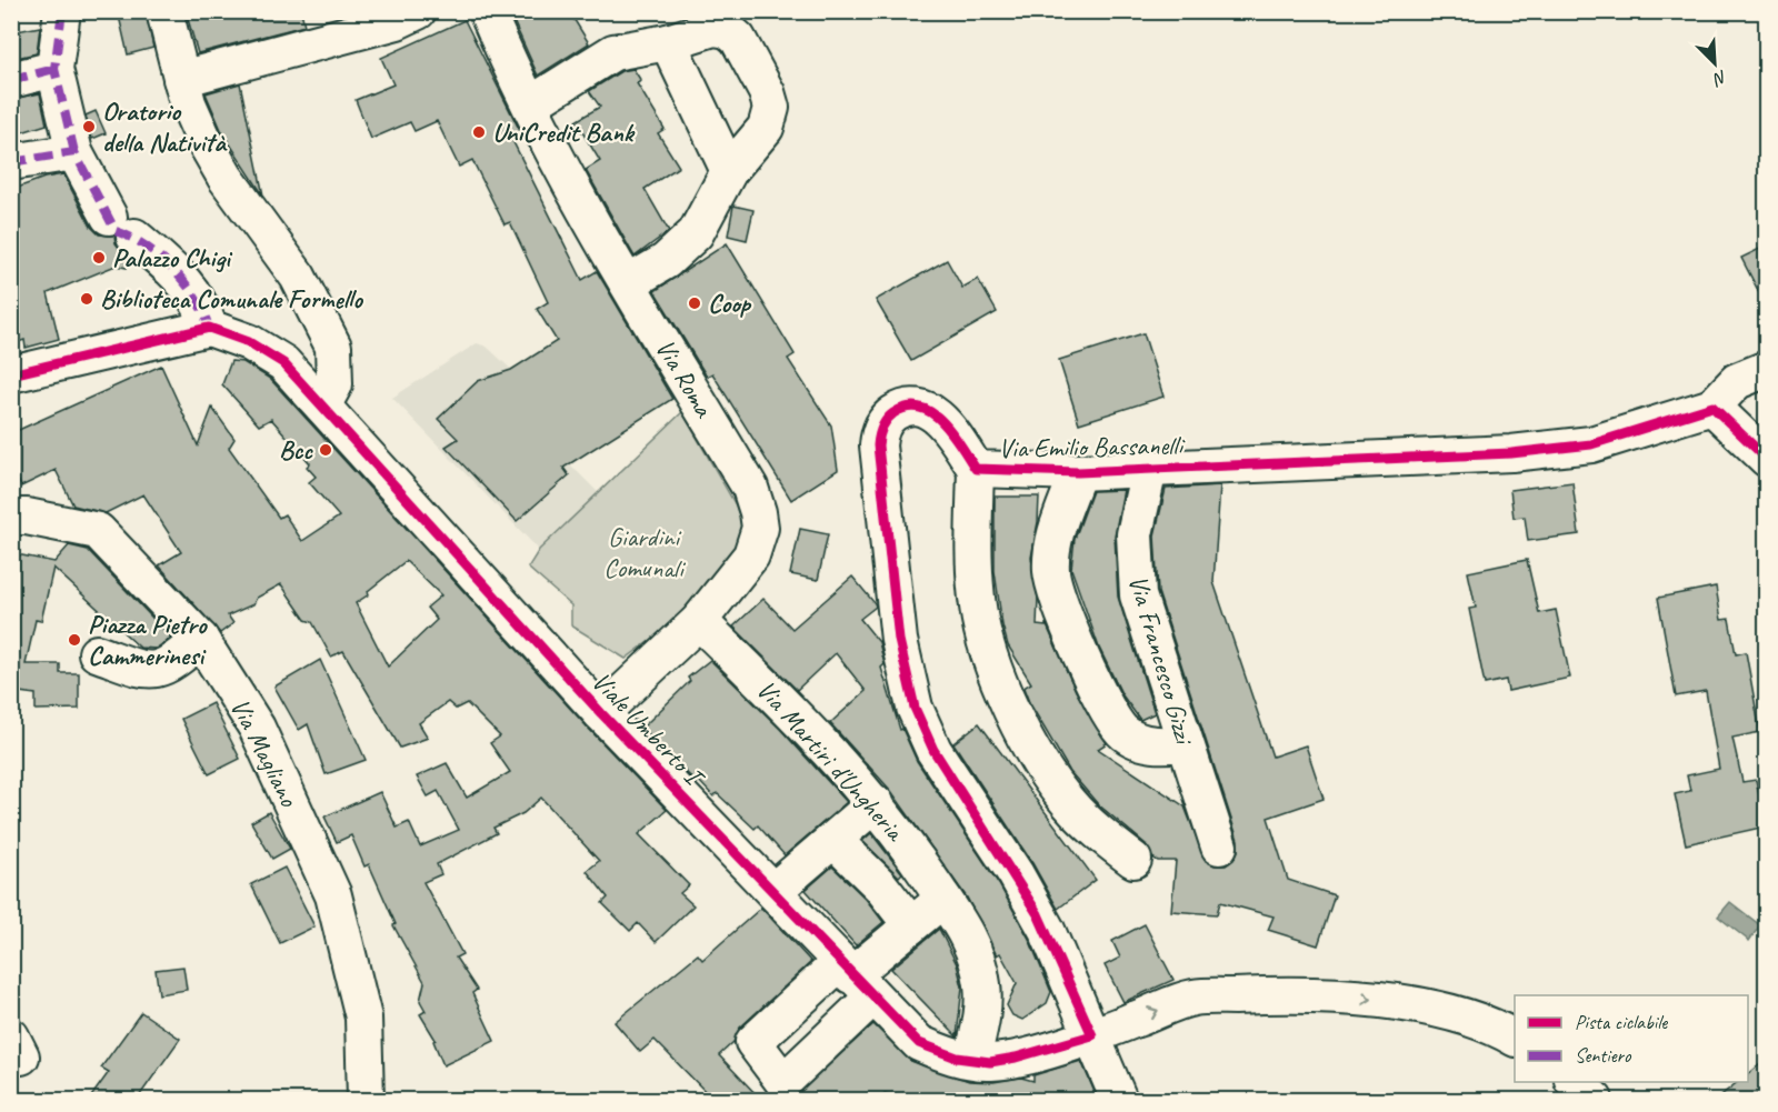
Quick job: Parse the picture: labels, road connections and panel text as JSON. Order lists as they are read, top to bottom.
{
  "streets": {
    "street": [
      "Via Roma",
      "Via Emilio Bassanelli",
      "Via Francesco Gizzi",
      "Viale Umberto I",
      "Via Magliano",
      "Via Martiri d'Ungheria"
    ]
  },
  "crossings": [
    ["Via Roma", "Viale Umberto I"],
    ["Via Roma", "Via Martiri d'Ungheria"],
    ["Via Emilio Bassanelli", "Via Francesco Gizzi"],
    ["Via Emilio Bassanelli", "Viale Umberto I"],
    ["Viale Umberto I", "Via Martiri d'Ungheria"]
  ],
  "parks": ["Giardini Comunali"],
  "places": [
    "Oratorio della Natività",
    "UniCredit Bank",
    "Palazzo Chigi",
    "Biblioteca Comunale Formello",
    "Coop",
    "Bcc",
    "Piazza Pietro Cammerinesi"
  ],
  "legend": ["Pista ciclabile", "Sentiero"],
  "north": "bottom right"
}
